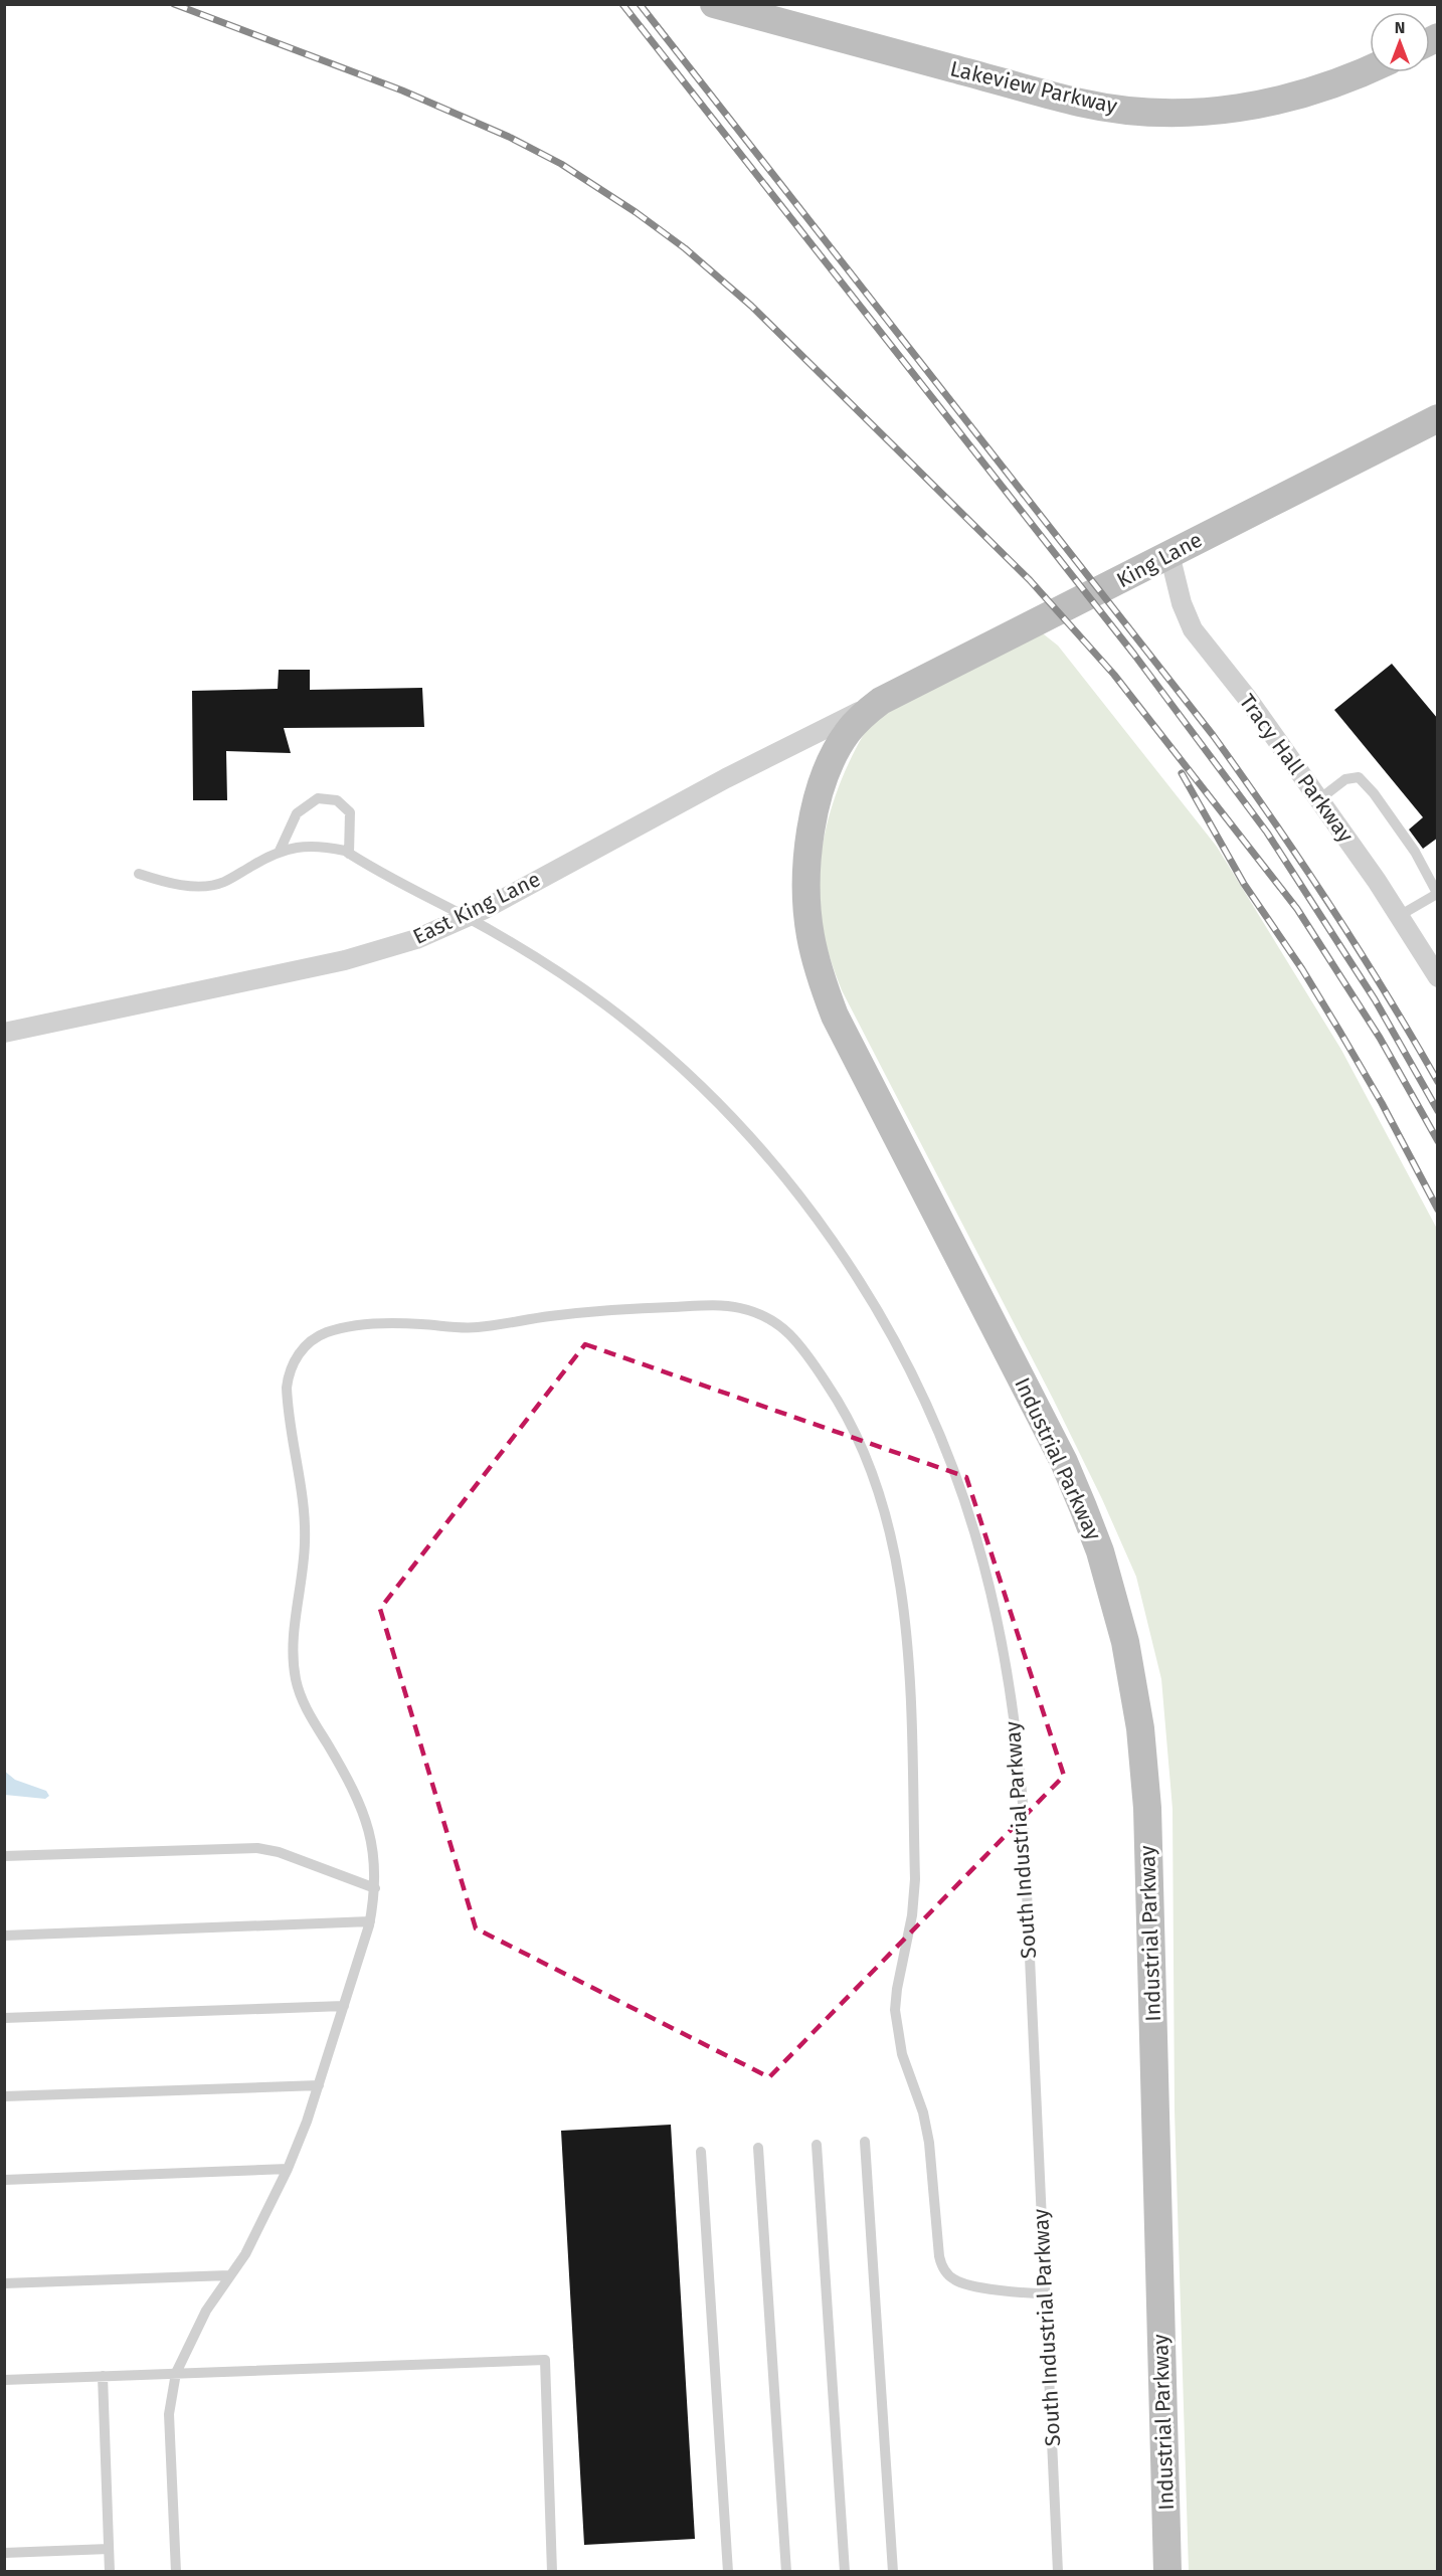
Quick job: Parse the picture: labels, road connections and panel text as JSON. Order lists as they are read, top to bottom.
{
  "streets": {
    "street": [
      "Lakeview Parkway",
      "King Lane",
      "Tracy Hall Parkway",
      "East King Lane",
      "Industrial Parkway"
    ],
    "lane": ["South Industrial Parkway"]
  },
  "crossings": [
    ["King Lane", "Tracy Hall Parkway"],
    ["King Lane", "East King Lane"],
    ["King Lane", "Industrial Parkway"],
    ["East King Lane", "Industrial Parkway"],
    ["East King Lane", "South Industrial Parkway"]
  ],
  "north": "top"
}
